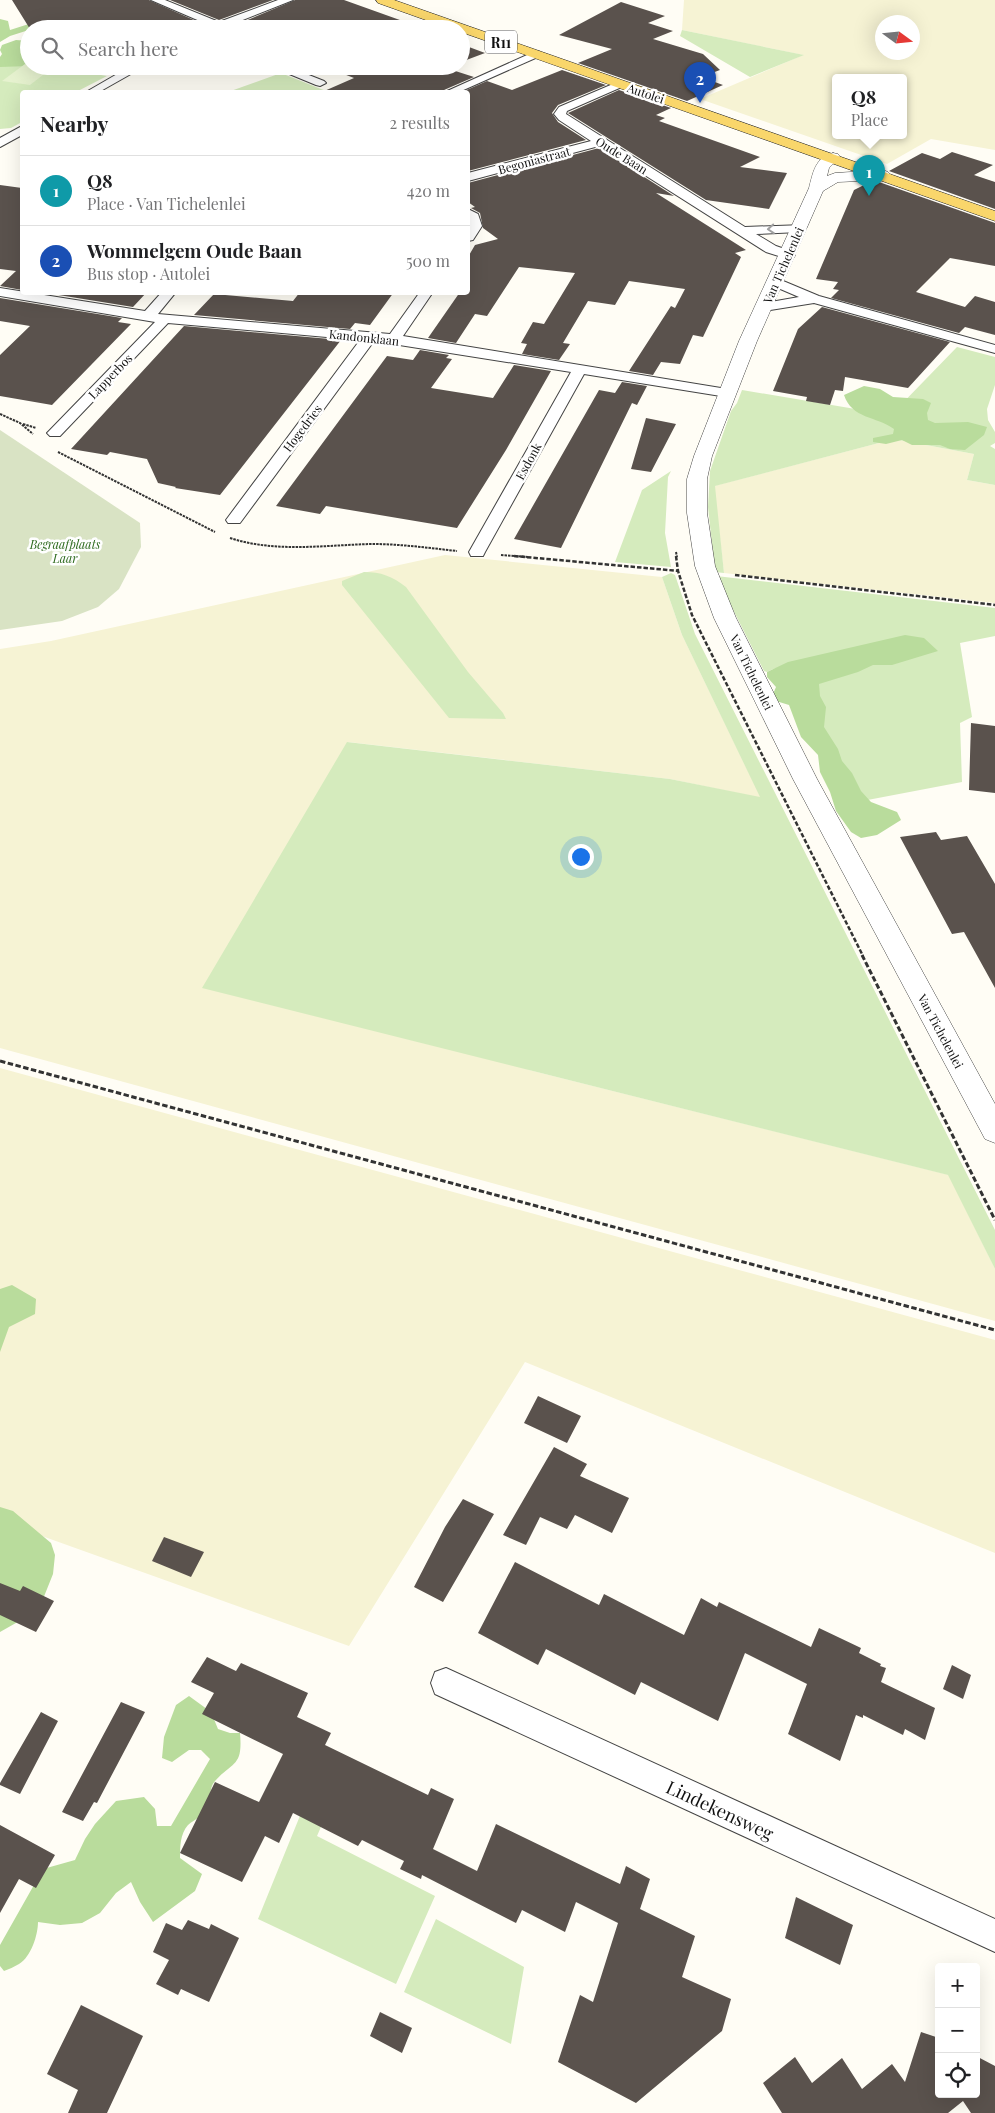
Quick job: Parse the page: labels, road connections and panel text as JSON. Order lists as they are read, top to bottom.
{
  "streets": {
    "main road": ["R11", "Autolei"],
    "street": [
      "Oude Baan",
      "Begoniastraat",
      "Van Tichelenlei",
      "Kandonklaan",
      "Lapperbos",
      "Hogedries",
      "Esdonk",
      "Lindekensweg"
    ]
  },
  "crossings": [
    ["Autolei", "Oude Baan"],
    ["Autolei", "Van Tichelenlei"],
    ["Oude Baan", "Begoniastraat"],
    ["Oude Baan", "Van Tichelenlei"],
    ["Van Tichelenlei", "Kandonklaan"],
    ["Kandonklaan", "Lapperbos"],
    ["Kandonklaan", "Hogedries"],
    ["Kandonklaan", "Esdonk"]
  ],
  "parks": ["Begraafplaats Laar"],
  "north": "right",
  "page": {
    "search": "Search here",
    "pins": ["2", "1"],
    "popup": ["Q8", "Place"],
    "heading": ["Nearby", "2 results"],
    "list": [
      {
        "mark": "1",
        "name": "Q8",
        "note": "Place · Van Tichelenlei",
        "value": "420 m"
      },
      {
        "mark": "2",
        "name": "Wommelgem Oude Baan",
        "note": "Bus stop · Autolei",
        "value": "500 m"
      }
    ],
    "map_buttons": ["+", "−"]
  }
}
